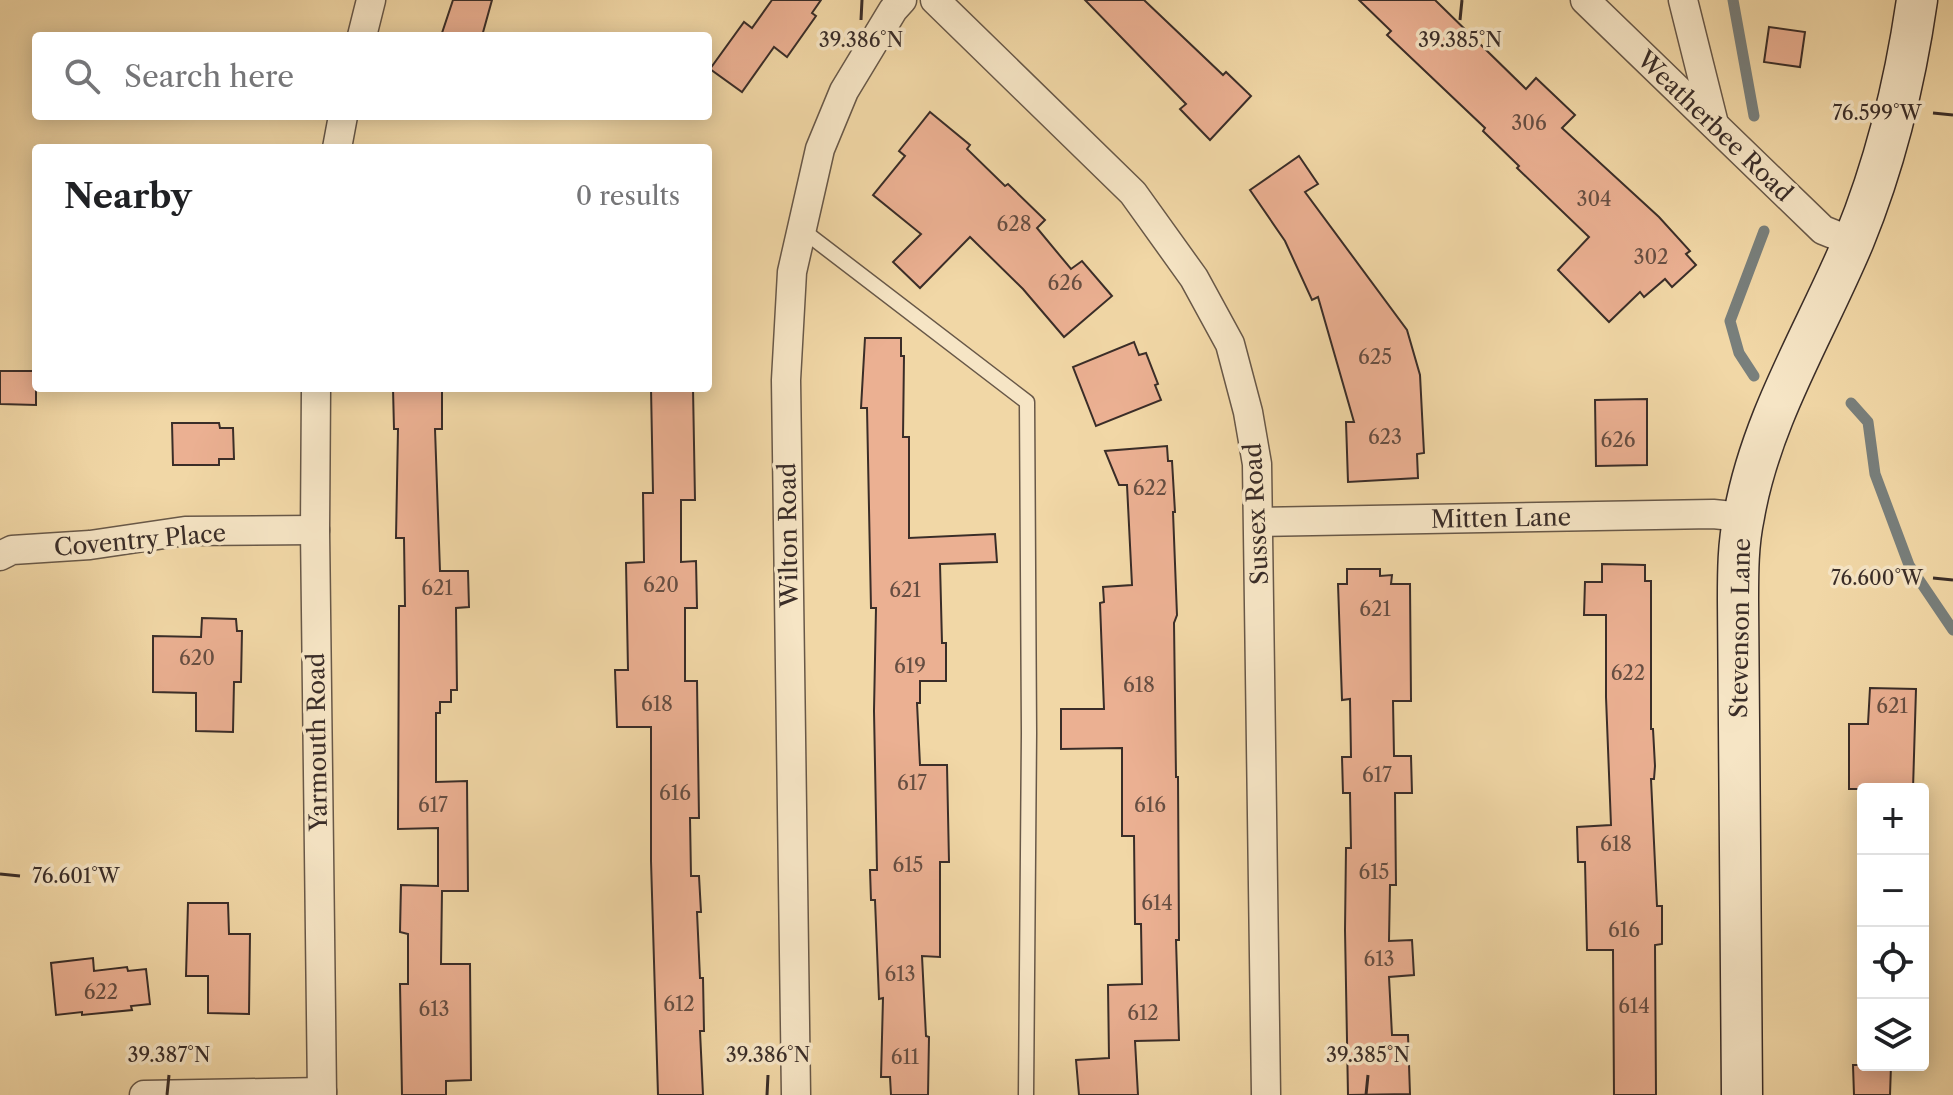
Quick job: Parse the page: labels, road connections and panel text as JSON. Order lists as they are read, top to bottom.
{
  "streets": {
    "street": [
      "Weatherbee Road",
      "Sussex Road",
      "Mitten Lane",
      "Wilton Road",
      "Coventry Place",
      "Stevenson Lane",
      "Yarmouth Road"
    ]
  },
  "crossings": [
    ["Weatherbee Road", "Stevenson Lane"],
    ["Sussex Road", "Mitten Lane"],
    ["Mitten Lane", "Stevenson Lane"],
    ["Coventry Place", "Yarmouth Road"]
  ],
  "house_numbers": [
    "306",
    "304",
    "628",
    "302",
    "626",
    "625",
    "623",
    "626",
    "622",
    "620",
    "621",
    "621",
    "621",
    "620",
    "619",
    "622",
    "618",
    "618",
    "621",
    "617",
    "617",
    "616",
    "617",
    "616",
    "618",
    "615",
    "615",
    "614",
    "616",
    "613",
    "613",
    "622",
    "612",
    "614",
    "613",
    "612",
    "611"
  ],
  "page": {
    "search": "Search here",
    "heading": ["Nearby", "0 results"],
    "map_buttons": ["+", "−"]
  },
  "coordinates": [
    "39.386°N",
    "39.385°N",
    "76.599°W",
    "76.600°W",
    "76.601°W",
    "39.387°N"
  ]
}
